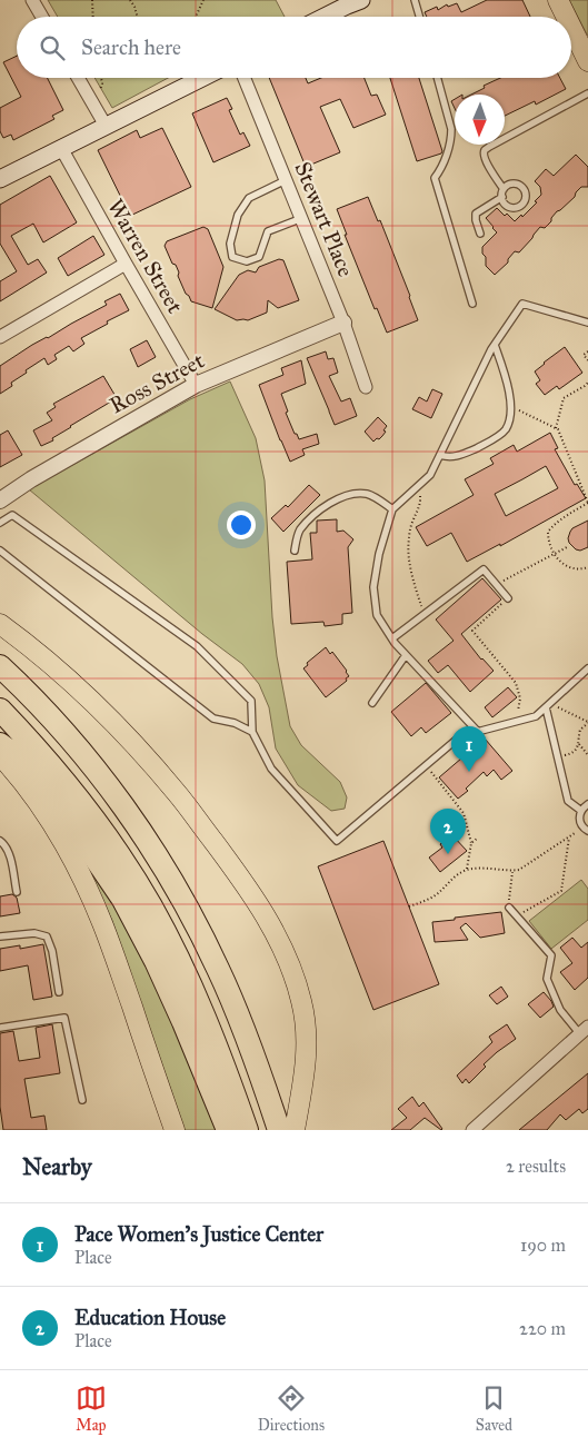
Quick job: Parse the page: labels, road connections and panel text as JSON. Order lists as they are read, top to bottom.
{
  "streets": {
    "street": ["Stewart Place", "Warren Street", "Ross Street"]
  },
  "crossings": [
    ["Stewart Place", "Ross Street"],
    ["Warren Street", "Ross Street"]
  ],
  "north": "bottom",
  "page": {
    "search": "Search here",
    "pins": ["1", "2"],
    "heading": ["Nearby", "2 results"],
    "list": [
      {
        "mark": "1",
        "name": "Pace Women's Justice Center",
        "note": "Place",
        "value": "190 m"
      },
      {
        "mark": "2",
        "name": "Education House",
        "note": "Place",
        "value": "220 m"
      }
    ],
    "nav": ["Map", "Directions", "Saved"]
  }
}
